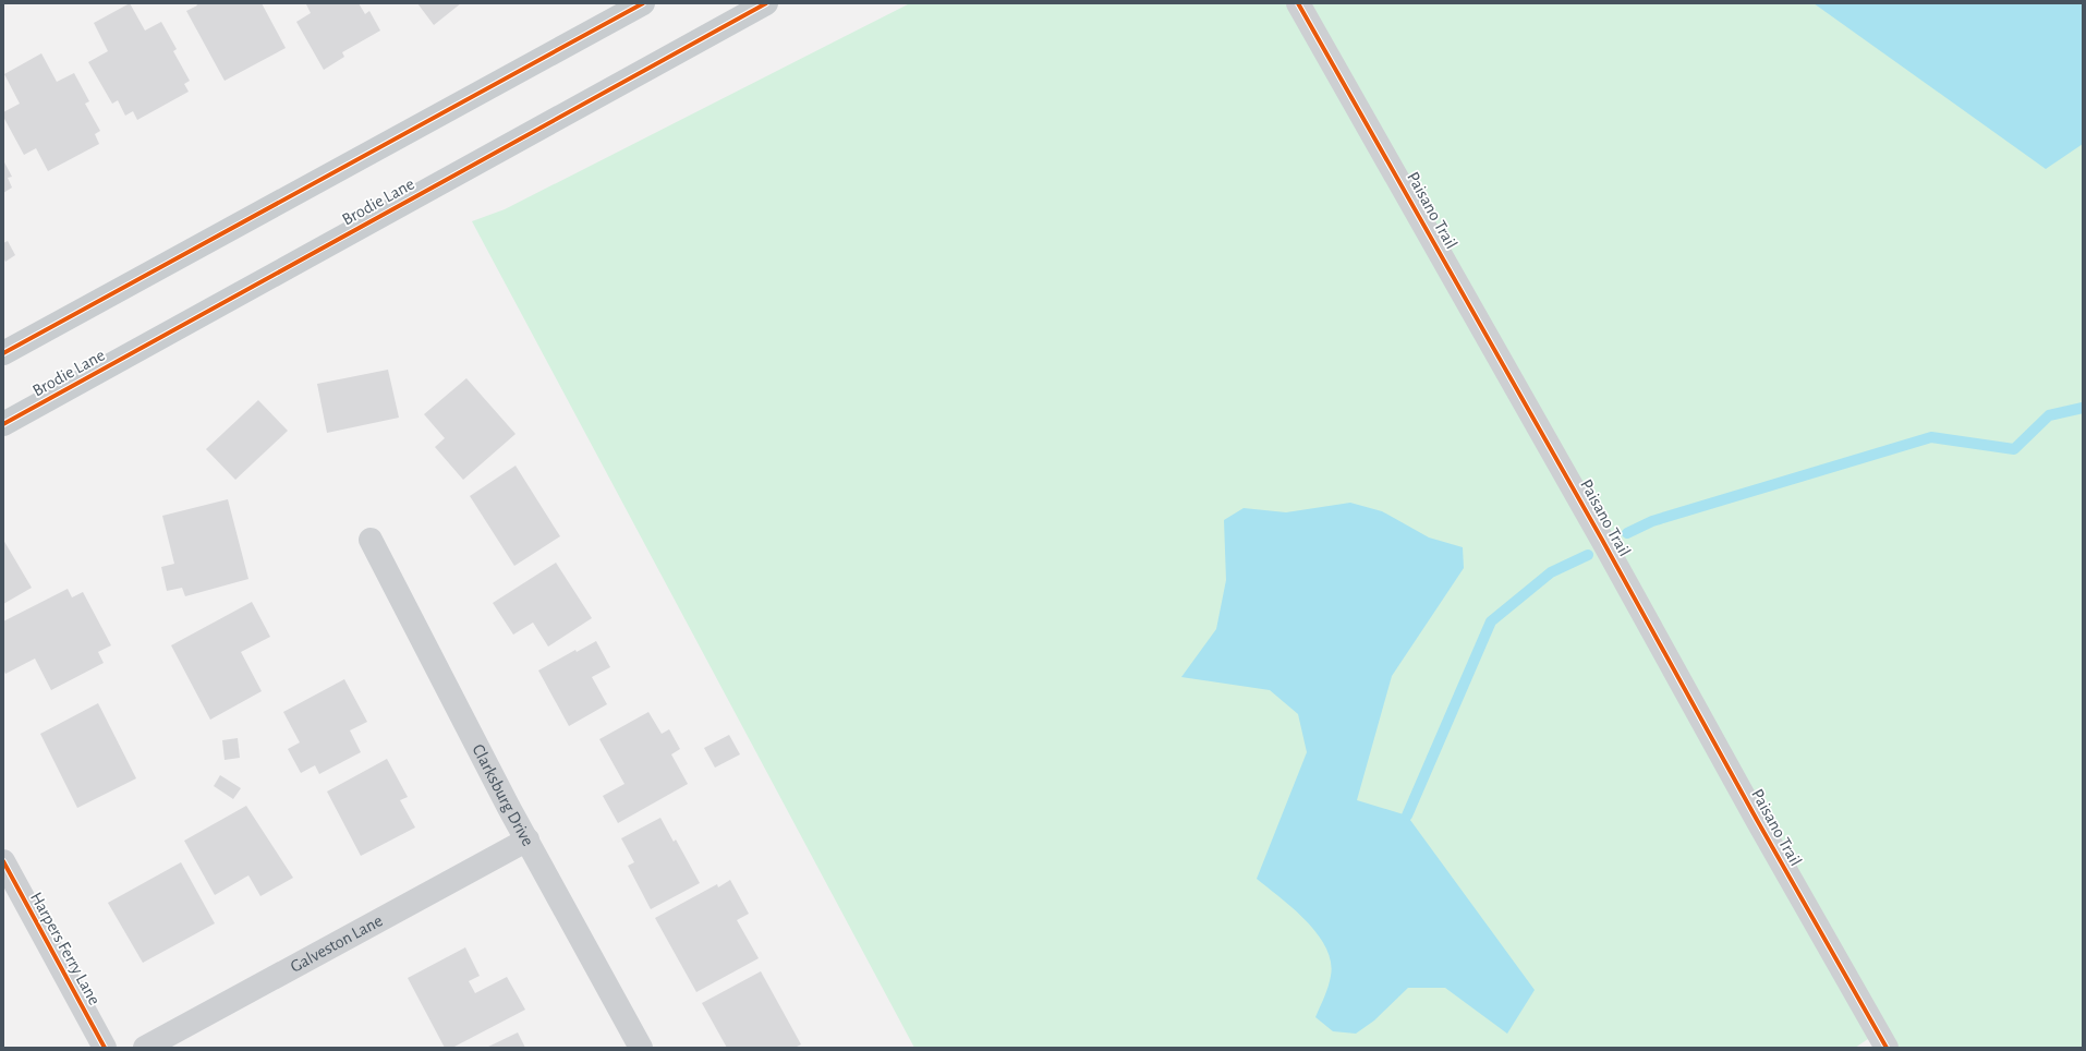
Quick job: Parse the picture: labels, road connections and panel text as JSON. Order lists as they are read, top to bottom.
{
  "streets": {
    "main road": ["Brodie Lane"],
    "street": [
      "Paisano Trail",
      "Clarksburg Drive",
      "Galveston Lane",
      "Harpers Ferry Lane"
    ]
  },
  "crossings": [
    ["Clarksburg Drive", "Galveston Lane"]
  ]
}
